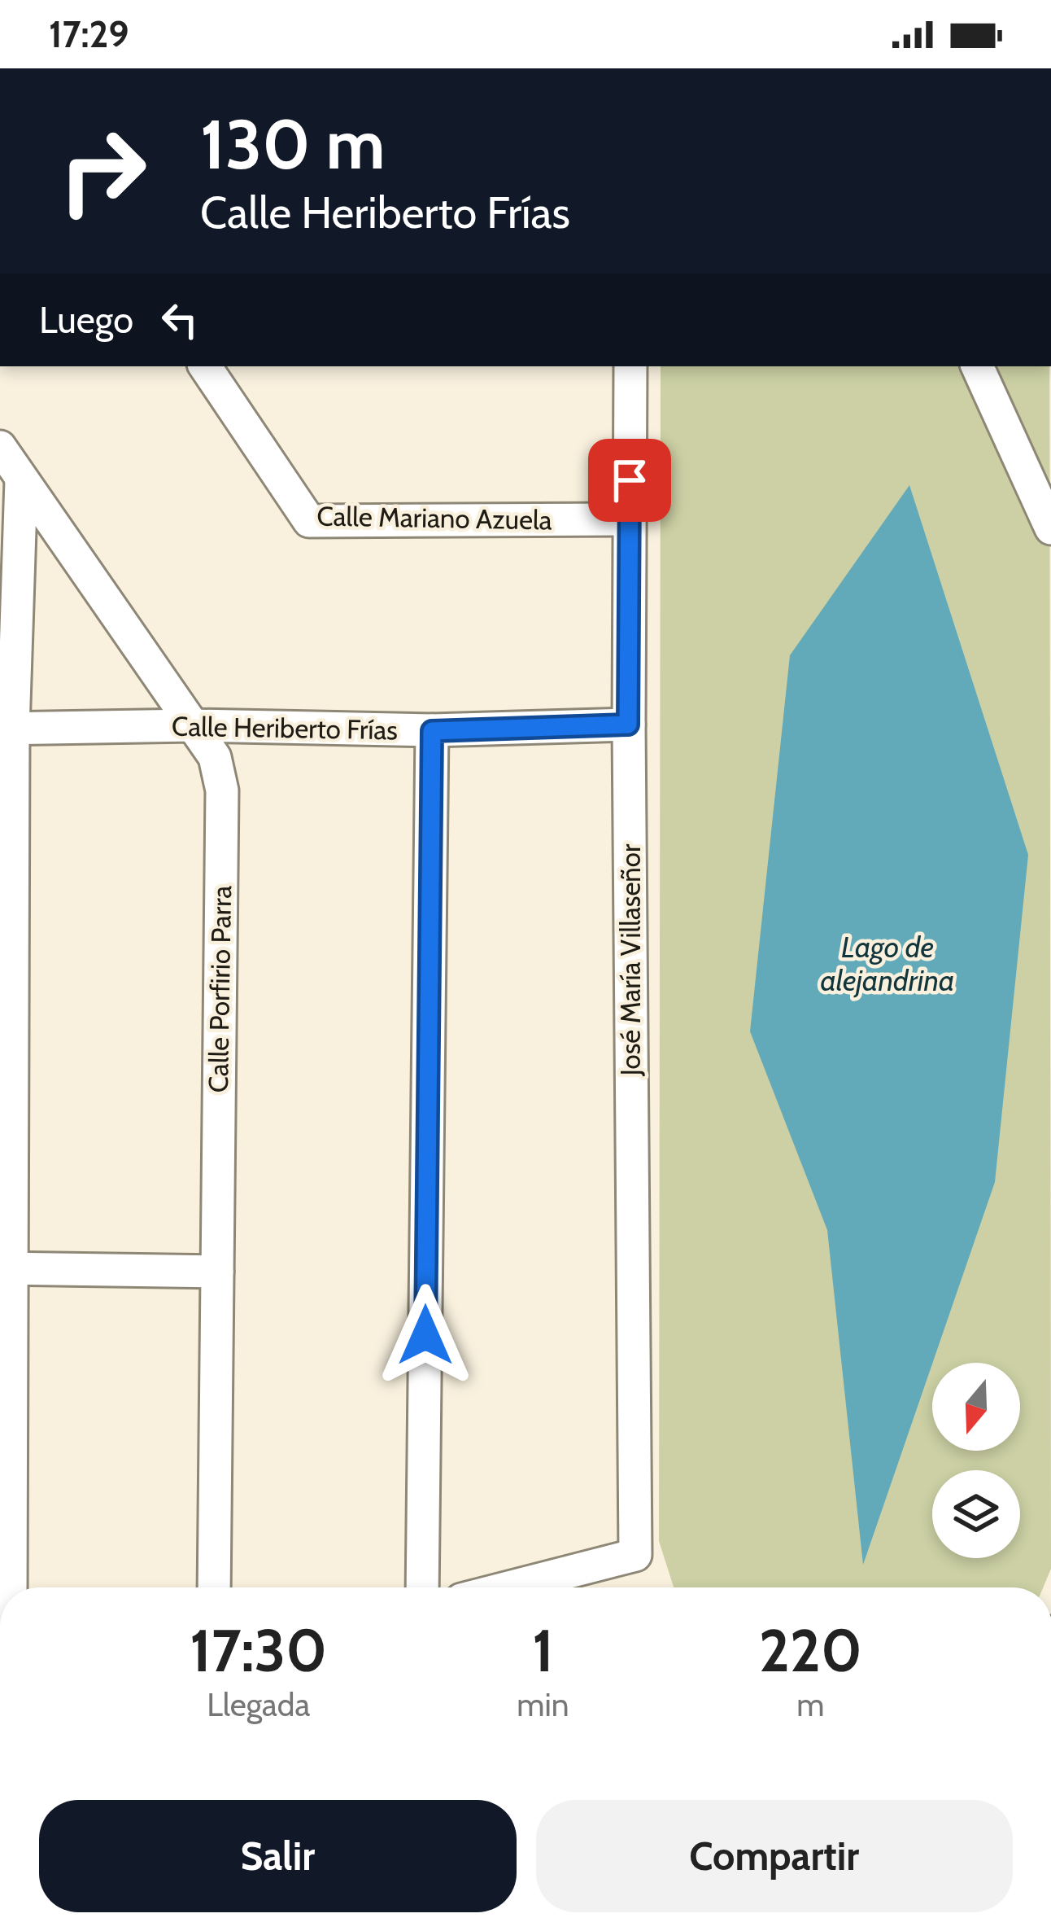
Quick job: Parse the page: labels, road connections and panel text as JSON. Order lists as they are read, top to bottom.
{
  "streets": {
    "street": [
      "Calle Mariano Azuela",
      "Calle Heriberto Frías",
      "José María Villaseñor",
      "Calle Porfirio Parra"
    ]
  },
  "crossings": [
    ["Calle Mariano Azuela", "José María Villaseñor"],
    ["Calle Heriberto Frías", "José María Villaseñor"],
    ["Calle Heriberto Frías", "Calle Porfirio Parra"]
  ],
  "water": ["Lago de alejandrina"],
  "north": "bottom",
  "page": {
    "status": "17:29",
    "turn": ["130 m", "Calle Heriberto Frías"],
    "then": "Luego",
    "eta": [
      "17:30",
      "Llegada",
      "1",
      "min",
      "220",
      "m"
    ],
    "buttons": ["Salir", "Compartir"]
  }
}
